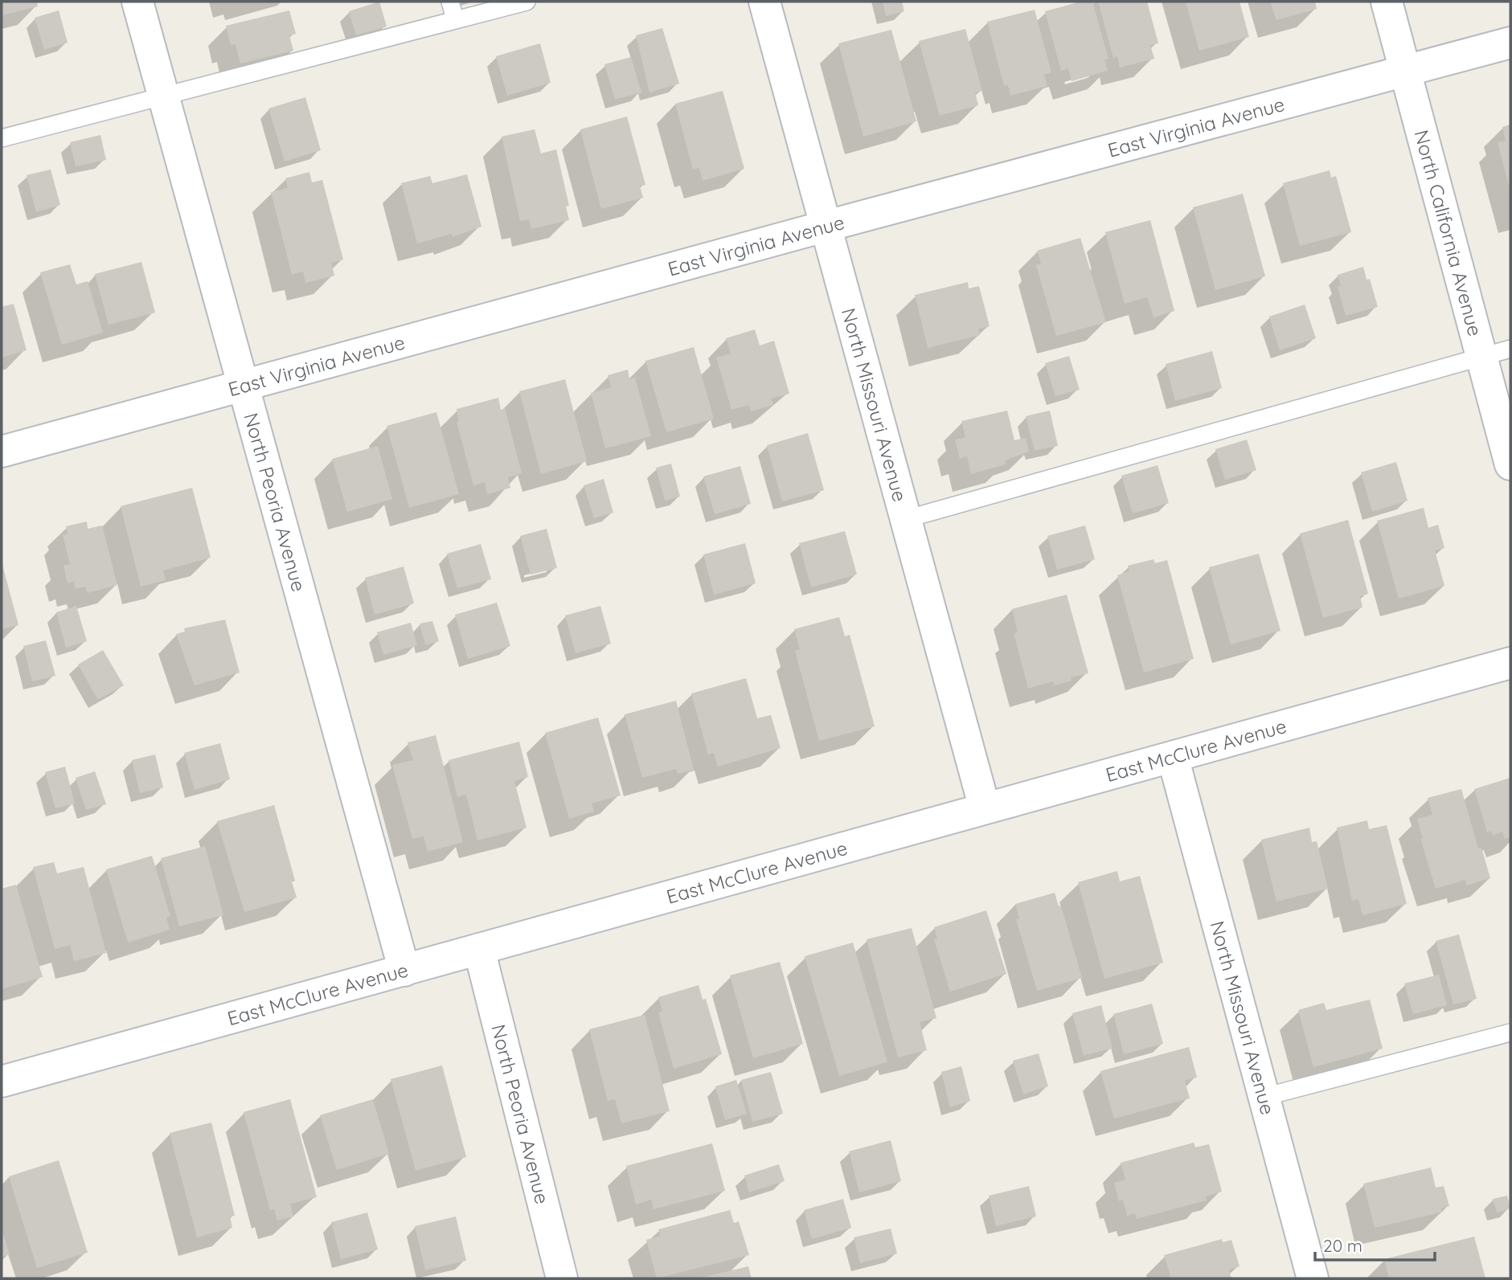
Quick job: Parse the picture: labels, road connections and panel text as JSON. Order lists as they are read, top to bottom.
{
  "streets": {
    "street": [
      "East Virginia Avenue",
      "North California Avenue",
      "North Missouri Avenue",
      "North Peoria Avenue",
      "East McClure Avenue"
    ]
  },
  "crossings": [
    ["East Virginia Avenue", "North California Avenue"],
    ["East Virginia Avenue", "North Missouri Avenue"],
    ["East Virginia Avenue", "North Peoria Avenue"],
    ["North Missouri Avenue", "East McClure Avenue"],
    ["North Peoria Avenue", "East McClure Avenue"]
  ],
  "scale_bar": "20 m"
}
